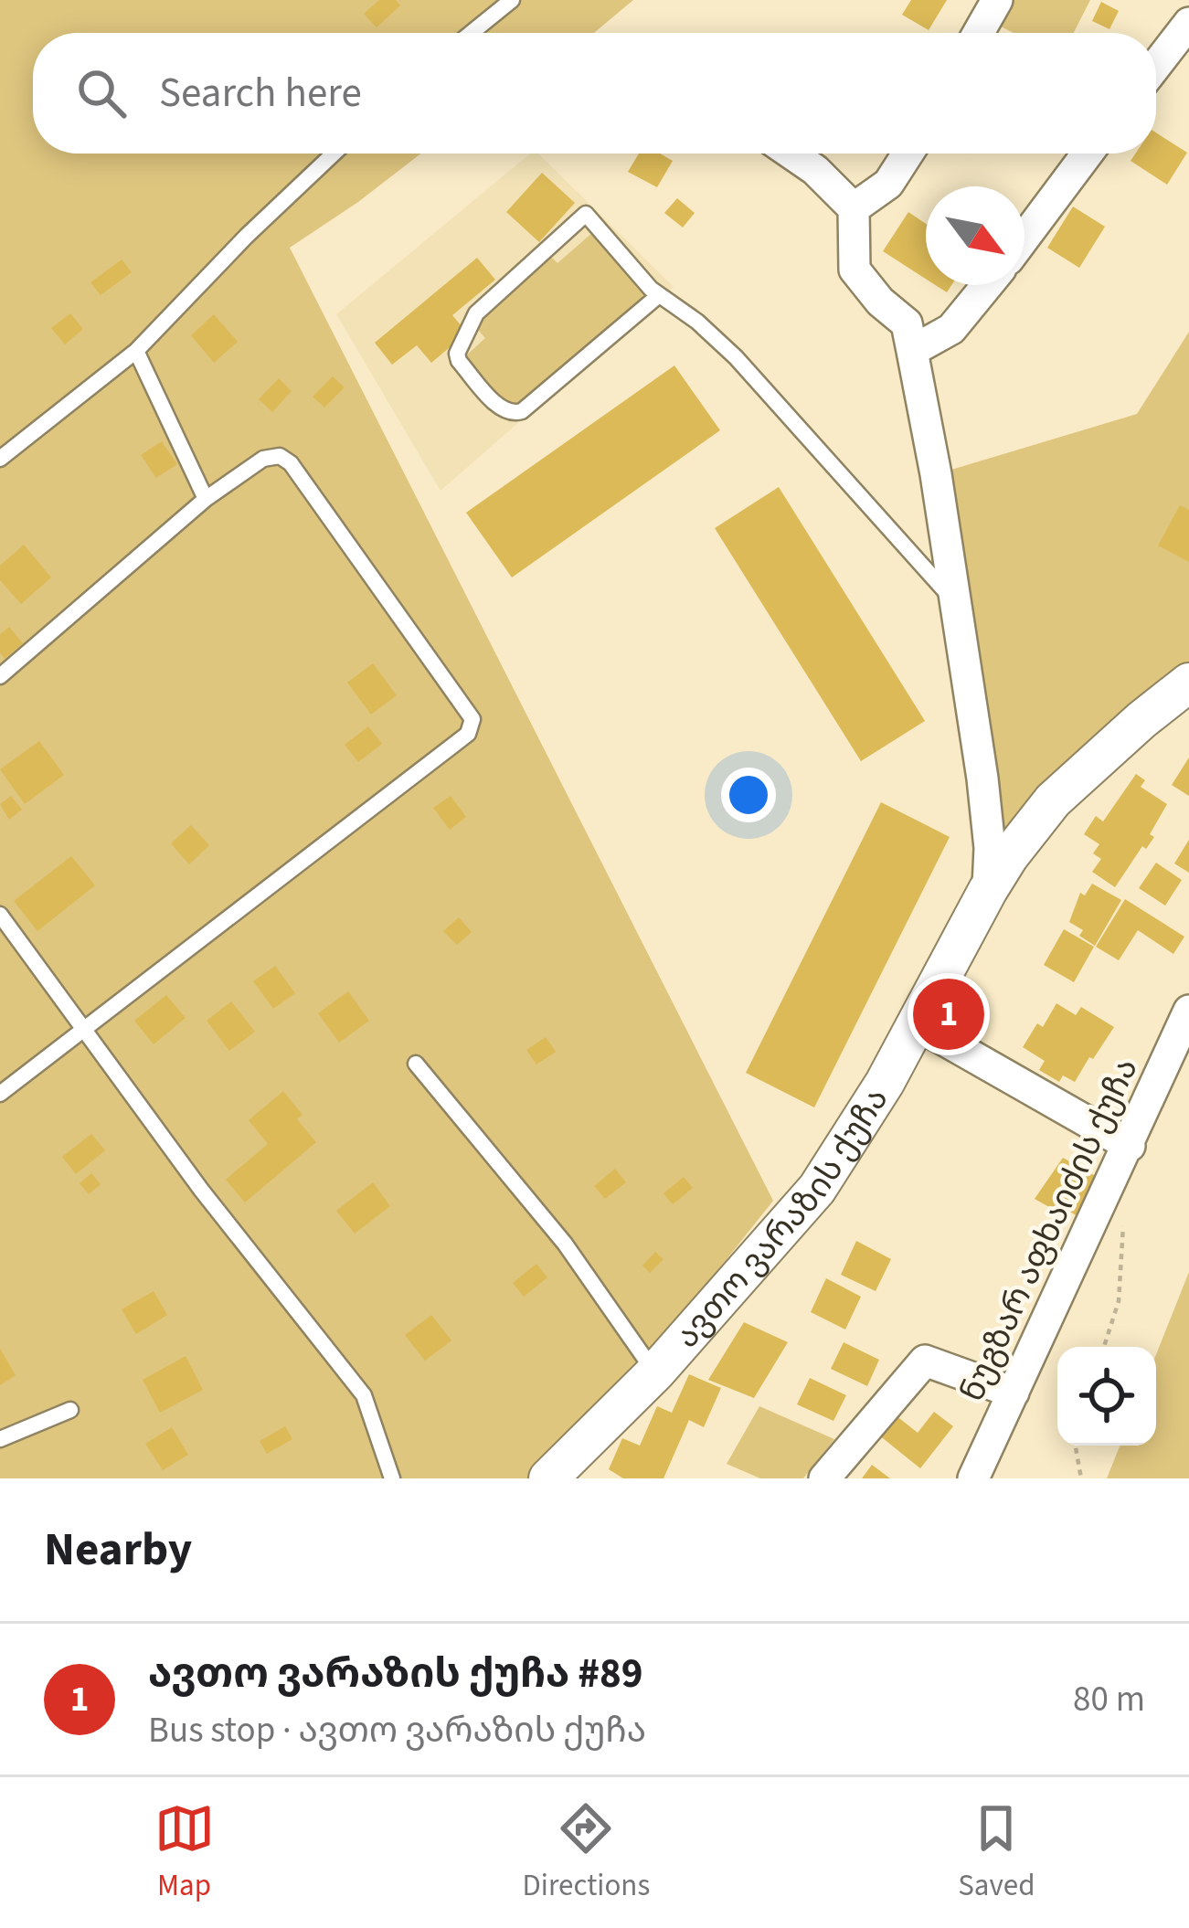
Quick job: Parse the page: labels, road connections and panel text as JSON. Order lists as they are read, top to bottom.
{
  "streets": {
    "street": ["ავთო ვარაზის ქუჩა", "ნუგზარ აფხაიძის ქუჩა"]
  },
  "north": "bottom right",
  "page": {
    "search": "Search here",
    "pins": "1",
    "heading": "Nearby",
    "list": [
      {
        "mark": "1",
        "name": "ავთო ვარაზის ქუჩა #89",
        "note": "Bus stop · ავთო ვარაზის ქუჩა",
        "value": "80 m"
      }
    ],
    "nav": ["Map", "Directions", "Saved"]
  }
}
